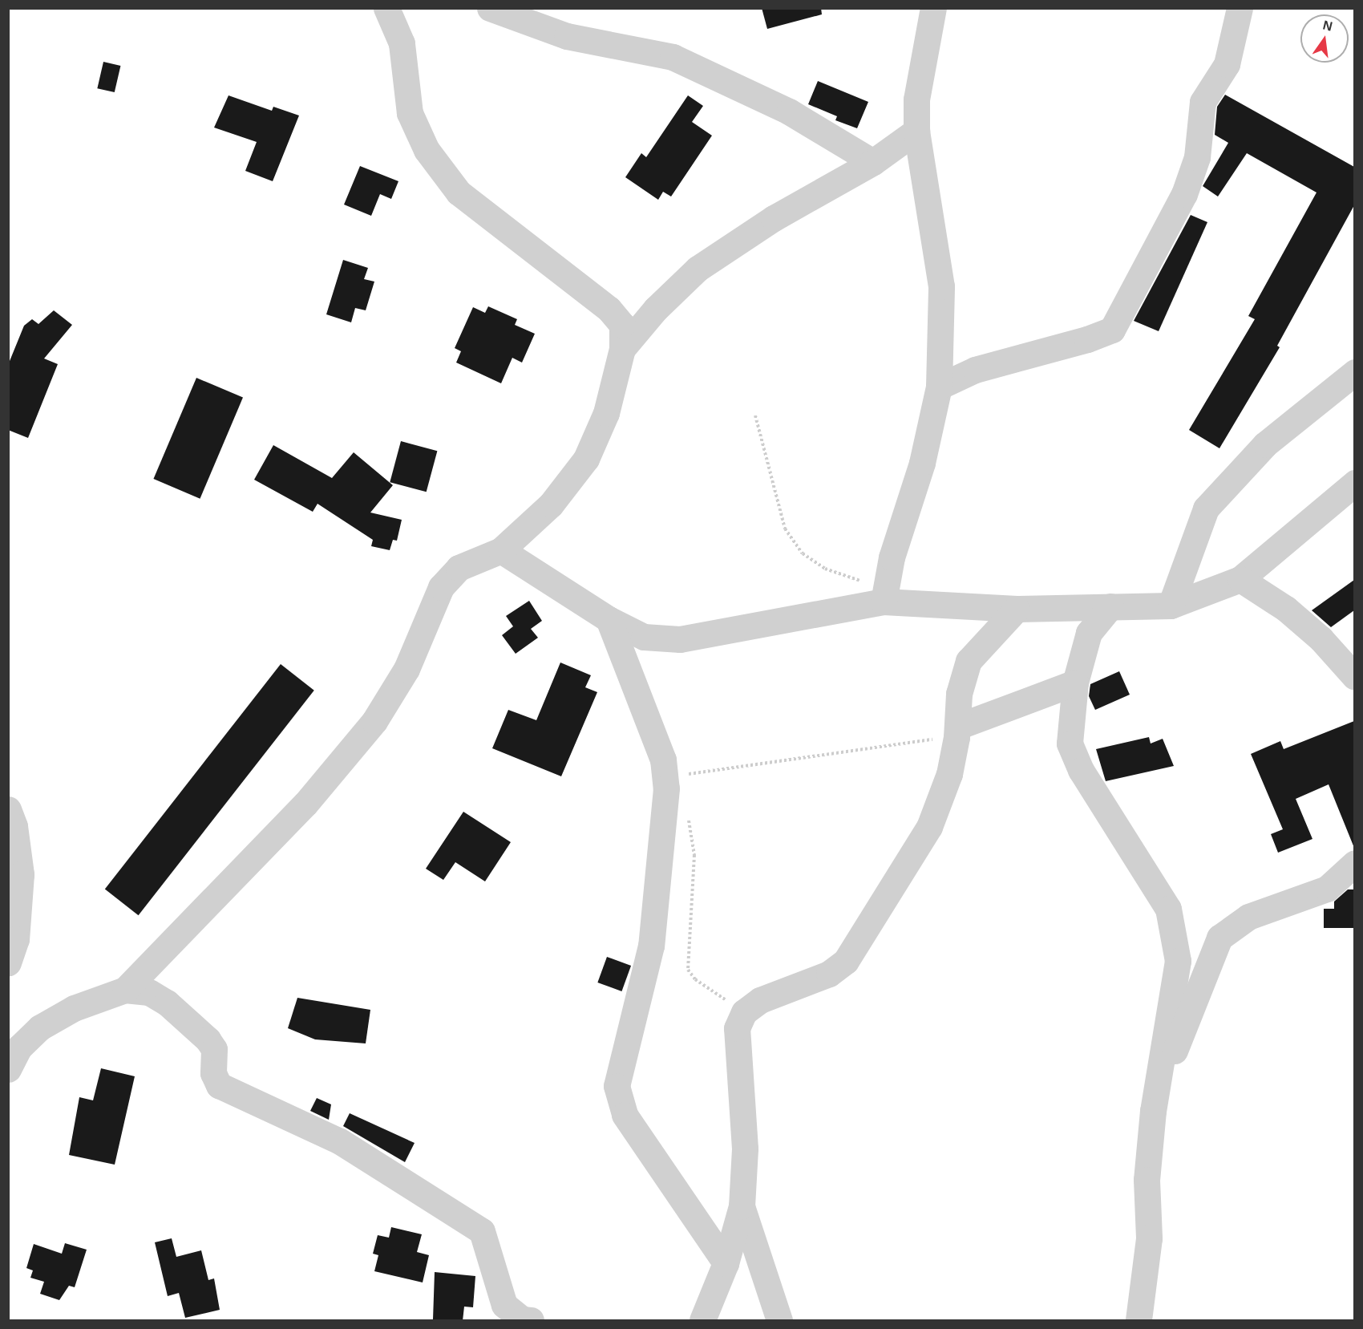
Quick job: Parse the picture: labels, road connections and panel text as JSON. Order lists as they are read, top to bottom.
{
  "north": "top"
}
